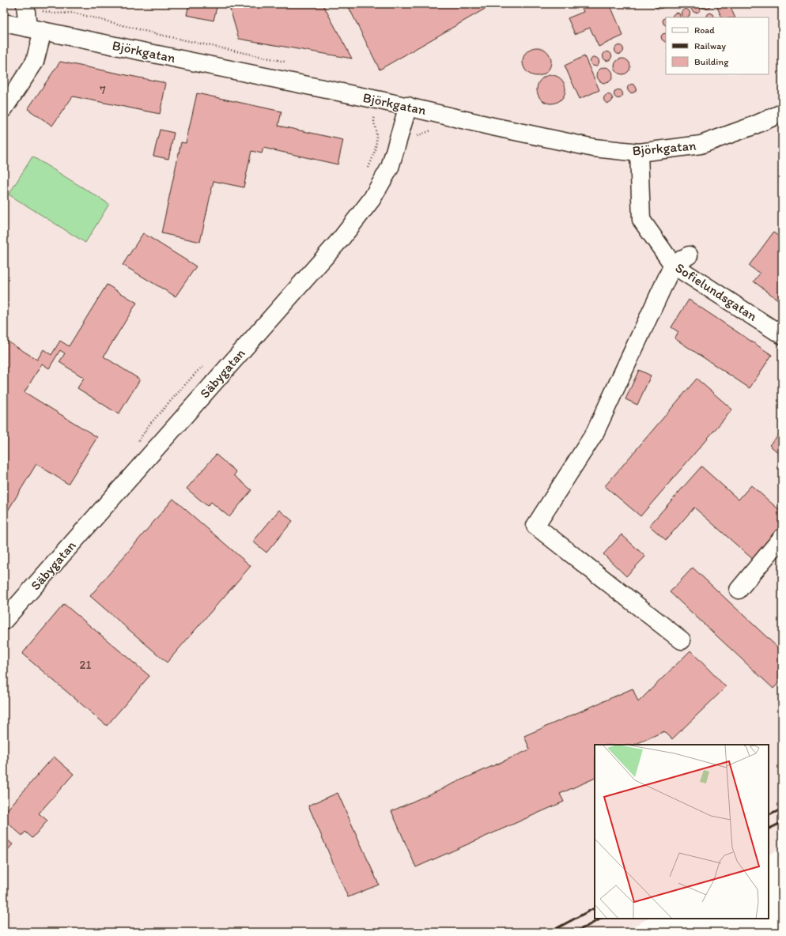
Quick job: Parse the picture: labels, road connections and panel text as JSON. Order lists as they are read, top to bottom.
{
  "streets": {
    "street": ["Björkgatan", "Sofielundsgatan", "Säbygatan"]
  },
  "crossings": [
    ["Björkgatan", "Sofielundsgatan"],
    ["Björkgatan", "Säbygatan"]
  ],
  "house_numbers": ["7", "21"],
  "legend": ["Road", "Railway", "Building"]
}
